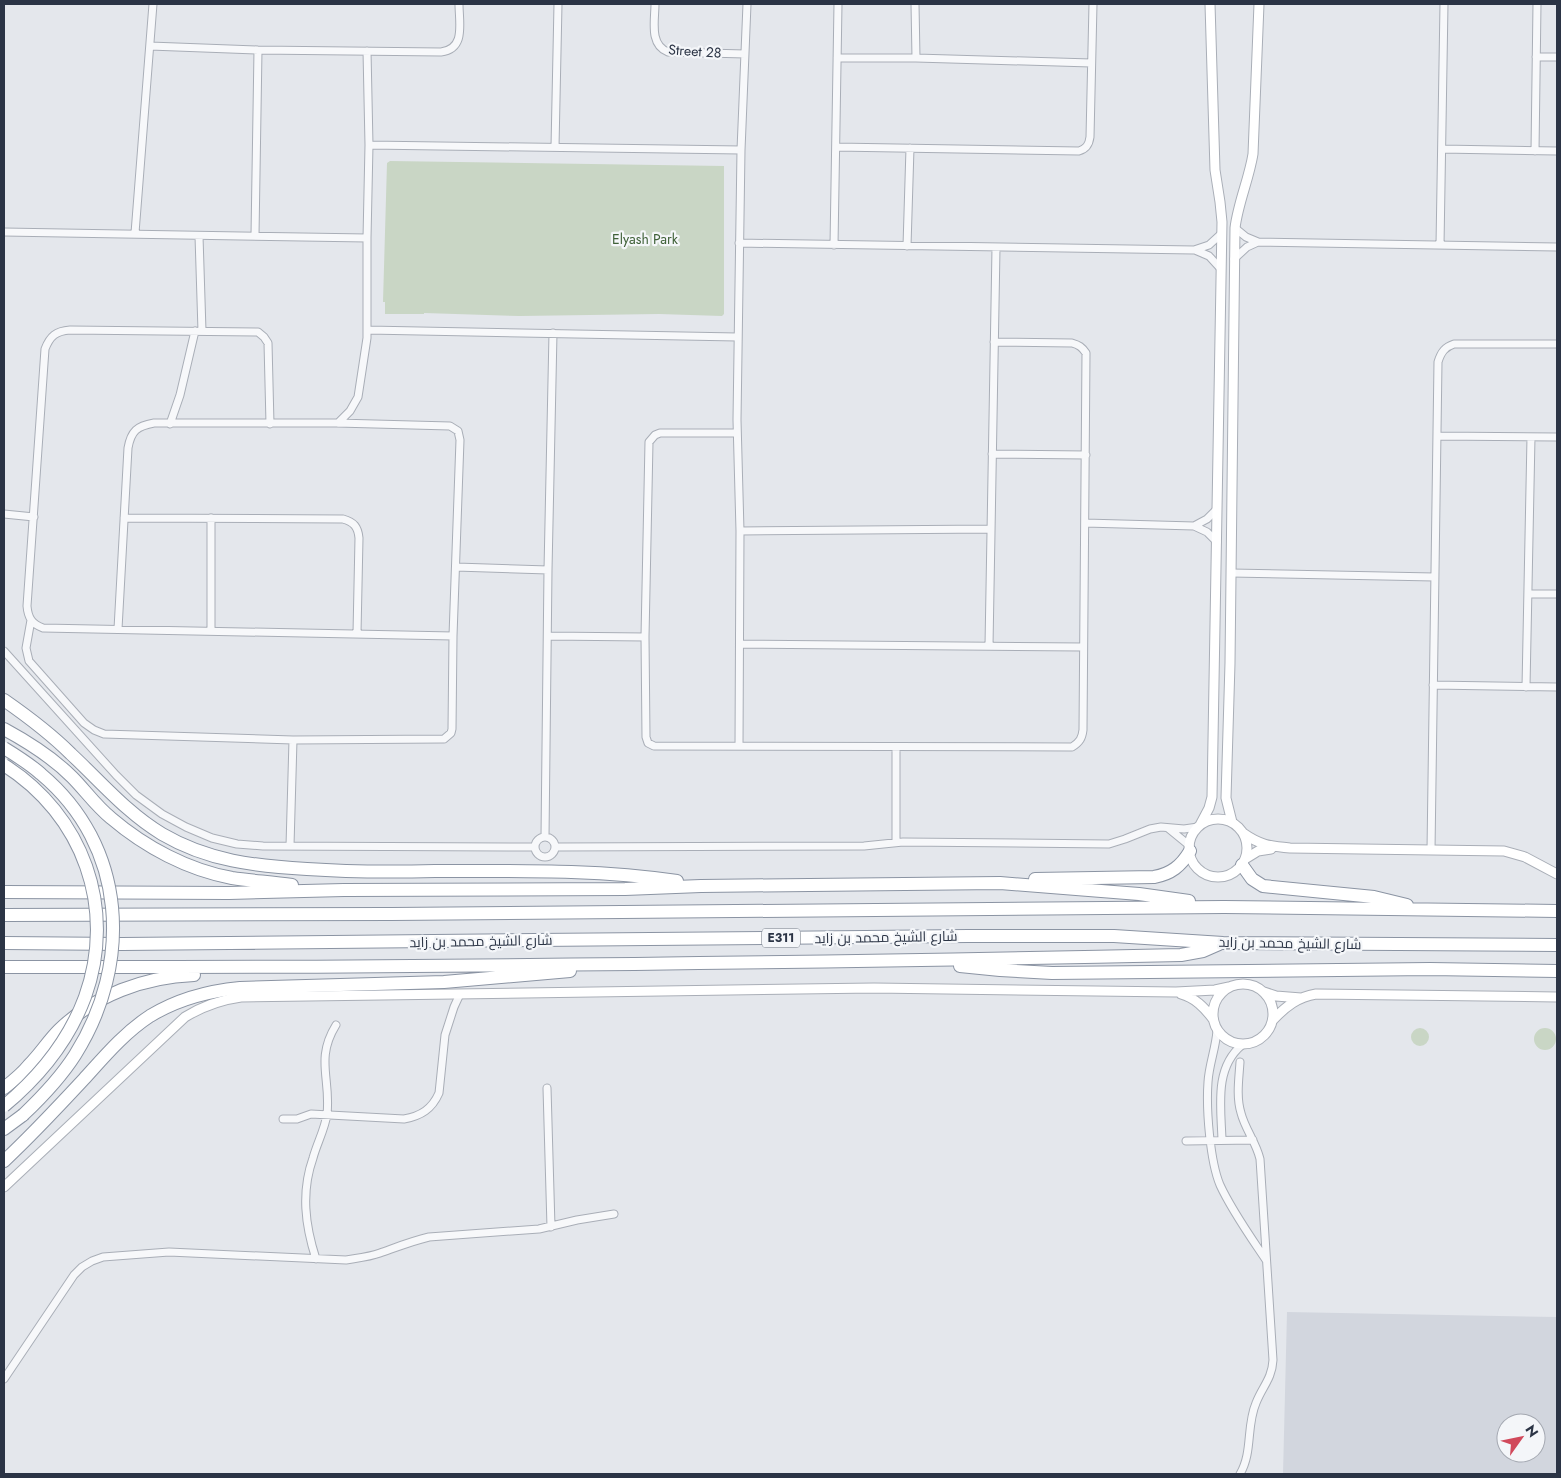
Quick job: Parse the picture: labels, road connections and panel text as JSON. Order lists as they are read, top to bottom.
{
  "streets": {
    "highway": ["شارع الشيخ محمد بن زايد", "E311"],
    "street": ["Street 28"]
  },
  "parks": ["Elyash Park"],
  "north": "top right"
}
